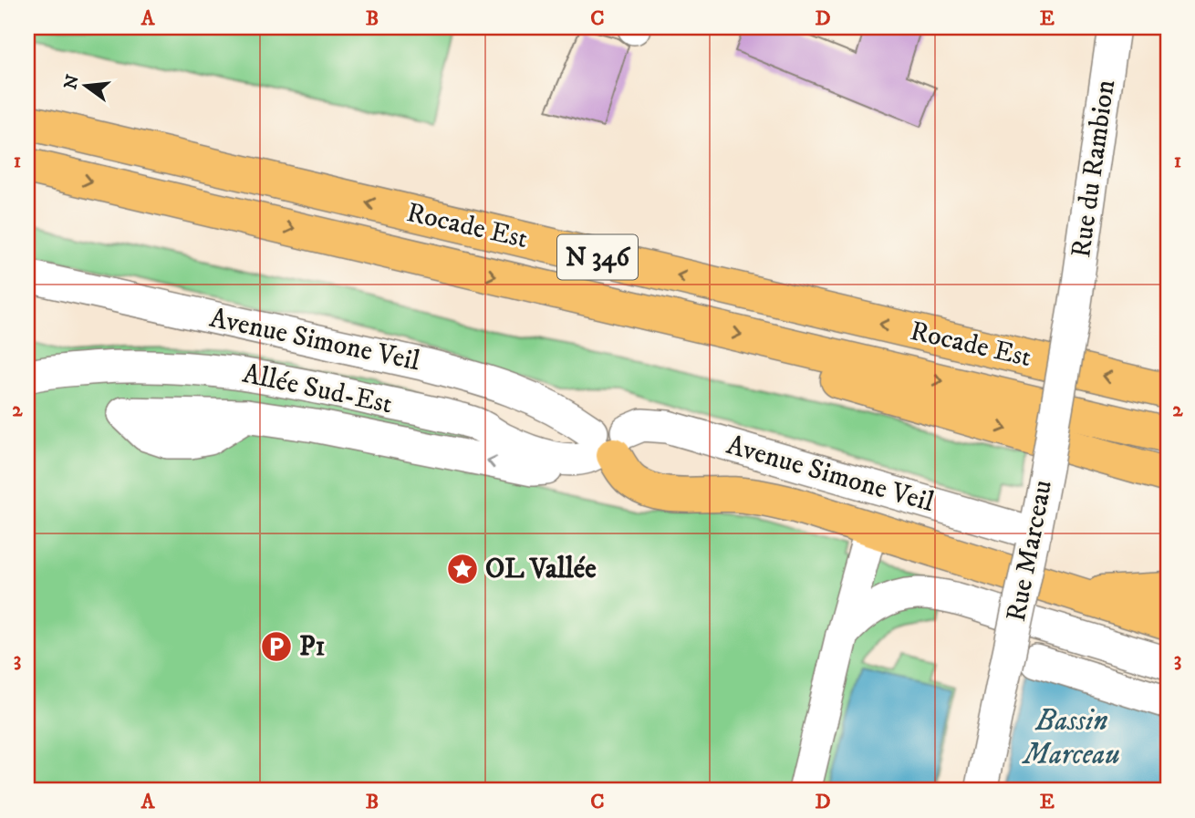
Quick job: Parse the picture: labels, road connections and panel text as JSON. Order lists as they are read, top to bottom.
{
  "streets": {
    "highway": ["Rocade Est", "N 346"],
    "street": [
      "Rue du Rambion",
      "Avenue Simone Veil",
      "Allée Sud-Est",
      "Rue Marceau"
    ]
  },
  "crossings": [
    ["Rue du Rambion", "Rue Marceau"],
    ["Avenue Simone Veil", "Allée Sud-Est"],
    ["Avenue Simone Veil", "Rue Marceau"]
  ],
  "water": ["Bassin Marceau"],
  "places": {
    "place": ["OL Vallée"],
    "parking": ["P1"]
  },
  "north": "left",
  "grid": {
    "columns": [
      "A",
      "B",
      "C",
      "D",
      "E"
    ],
    "rows": ["1", "2", "3"]
  }
}
